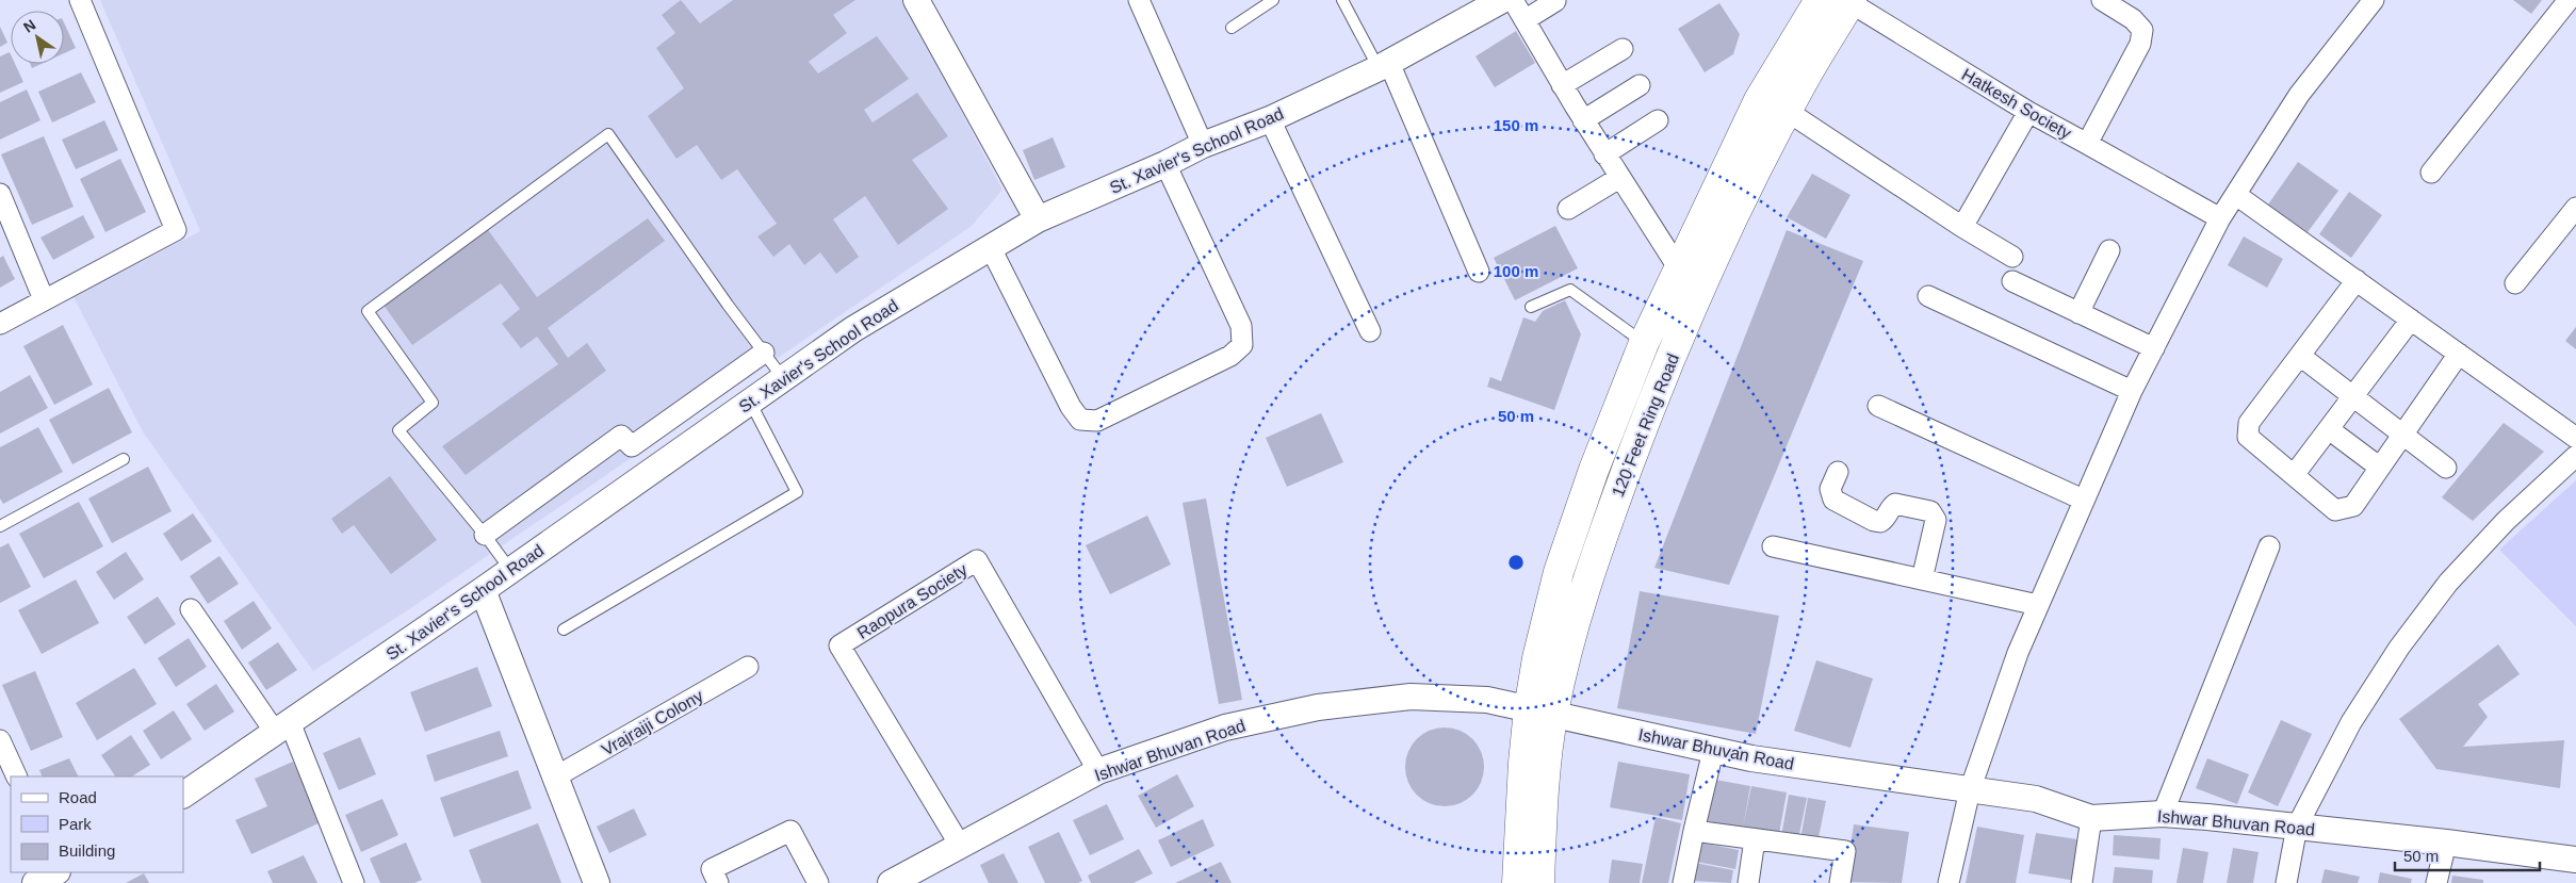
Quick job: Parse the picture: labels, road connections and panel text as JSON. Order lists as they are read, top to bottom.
{
  "streets": {
    "main road": ["120 Feet Ring Road"],
    "street": [
      "Hatkesh Society",
      "St. Xavier's School Road",
      "Raopura Society",
      "Vrajraiji Colony",
      "Ishwar Bhuvan Road"
    ]
  },
  "crossings": [
    ["Hatkesh Society", "120 Feet Ring Road"],
    ["120 Feet Ring Road", "Ishwar Bhuvan Road"],
    ["Raopura Society", "Ishwar Bhuvan Road"]
  ],
  "legend": ["Road", "Park", "Building"],
  "scale_bar": "50 m",
  "north": "top left",
  "rings": ["150 m", "100 m", "50 m"]
}
